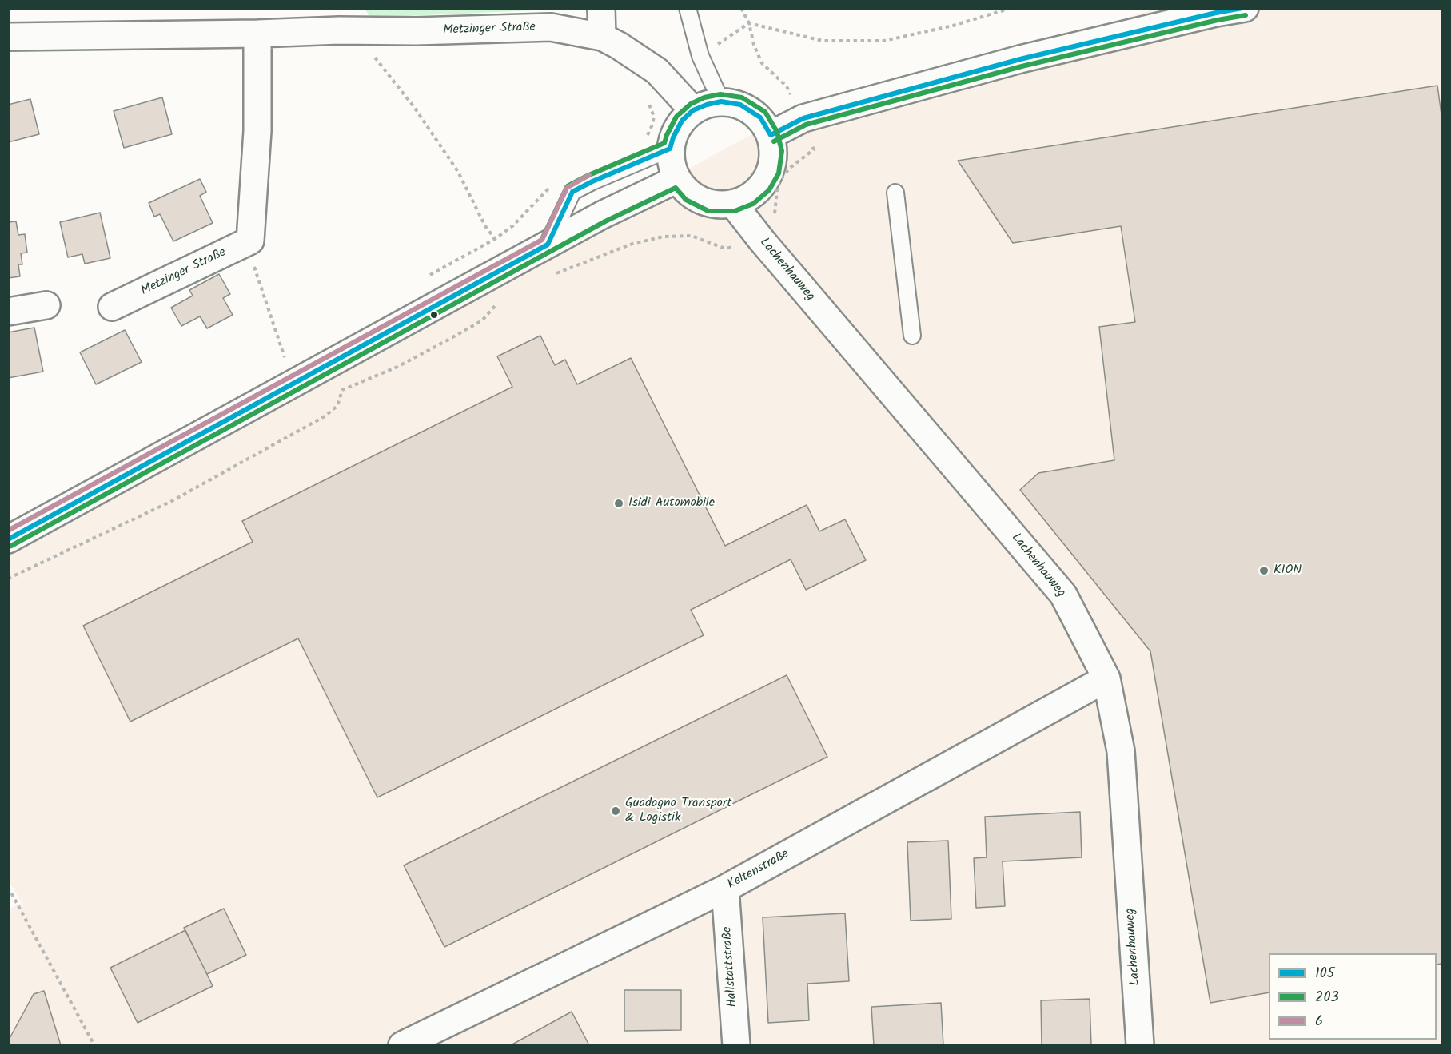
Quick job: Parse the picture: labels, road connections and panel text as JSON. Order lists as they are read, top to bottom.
{
  "streets": {
    "street": [
      "Metzinger Straße",
      "Lachenhauweg",
      "Keltenstraße",
      "Hallstattstraße"
    ]
  },
  "crossings": [
    ["Metzinger Straße", "Lachenhauweg"],
    ["Lachenhauweg", "Keltenstraße"],
    ["Keltenstraße", "Hallstattstraße"]
  ],
  "places": ["Isidi Automobile", "KION", "Guadagno Transport & Logistik"],
  "lines": ["transit line 105", "transit line 203", "transit line 6"],
  "legend": ["105", "203", "6"]
}
